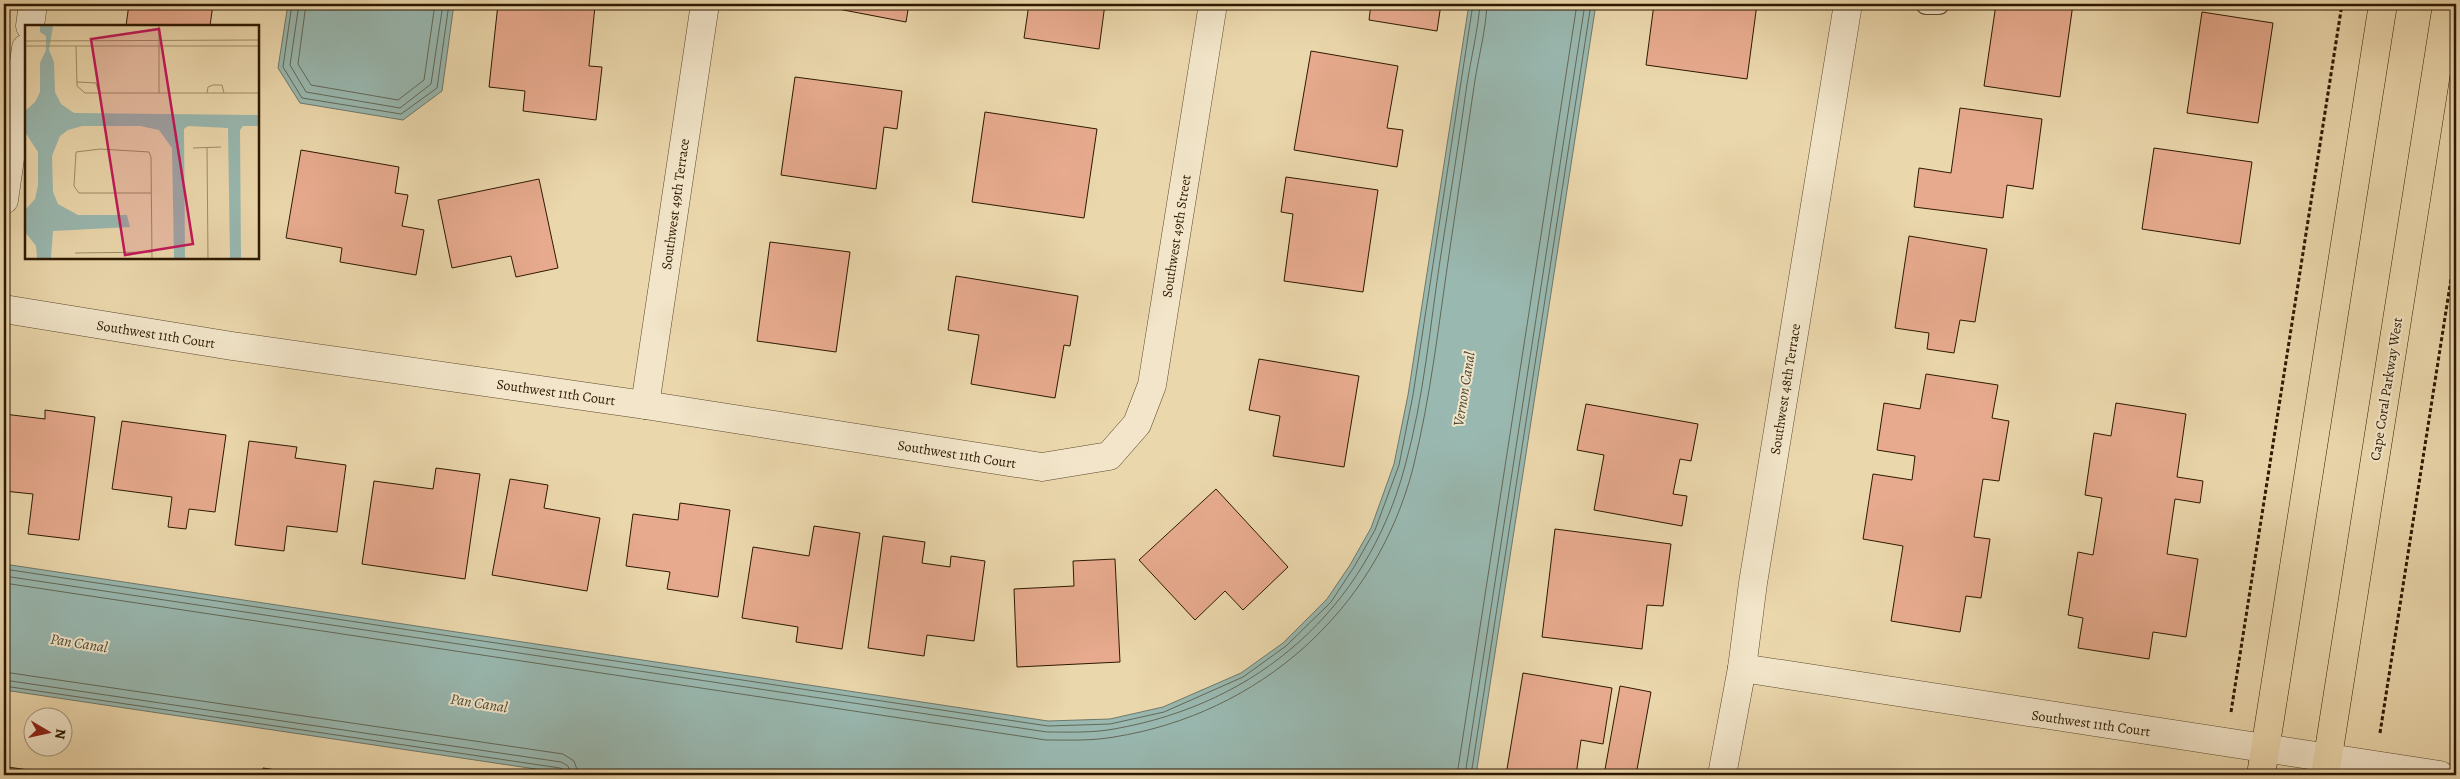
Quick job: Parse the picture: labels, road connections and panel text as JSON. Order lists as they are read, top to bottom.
{
  "streets": {
    "main road": ["Cape Coral Parkway West"],
    "street": [
      "Southwest 49th Terrace",
      "Southwest 49th Street",
      "Southwest 11th Court",
      "Southwest 48th Terrace"
    ]
  },
  "crossings": [
    ["Southwest 49th Terrace", "Southwest 11th Court"],
    ["Southwest 49th Street", "Southwest 11th Court"],
    ["Southwest 11th Court", "Southwest 48th Terrace"],
    ["Southwest 11th Court", "Cape Coral Parkway West"]
  ],
  "water": ["Vernon Canal", "Pan Canal"],
  "north": "right"
}
